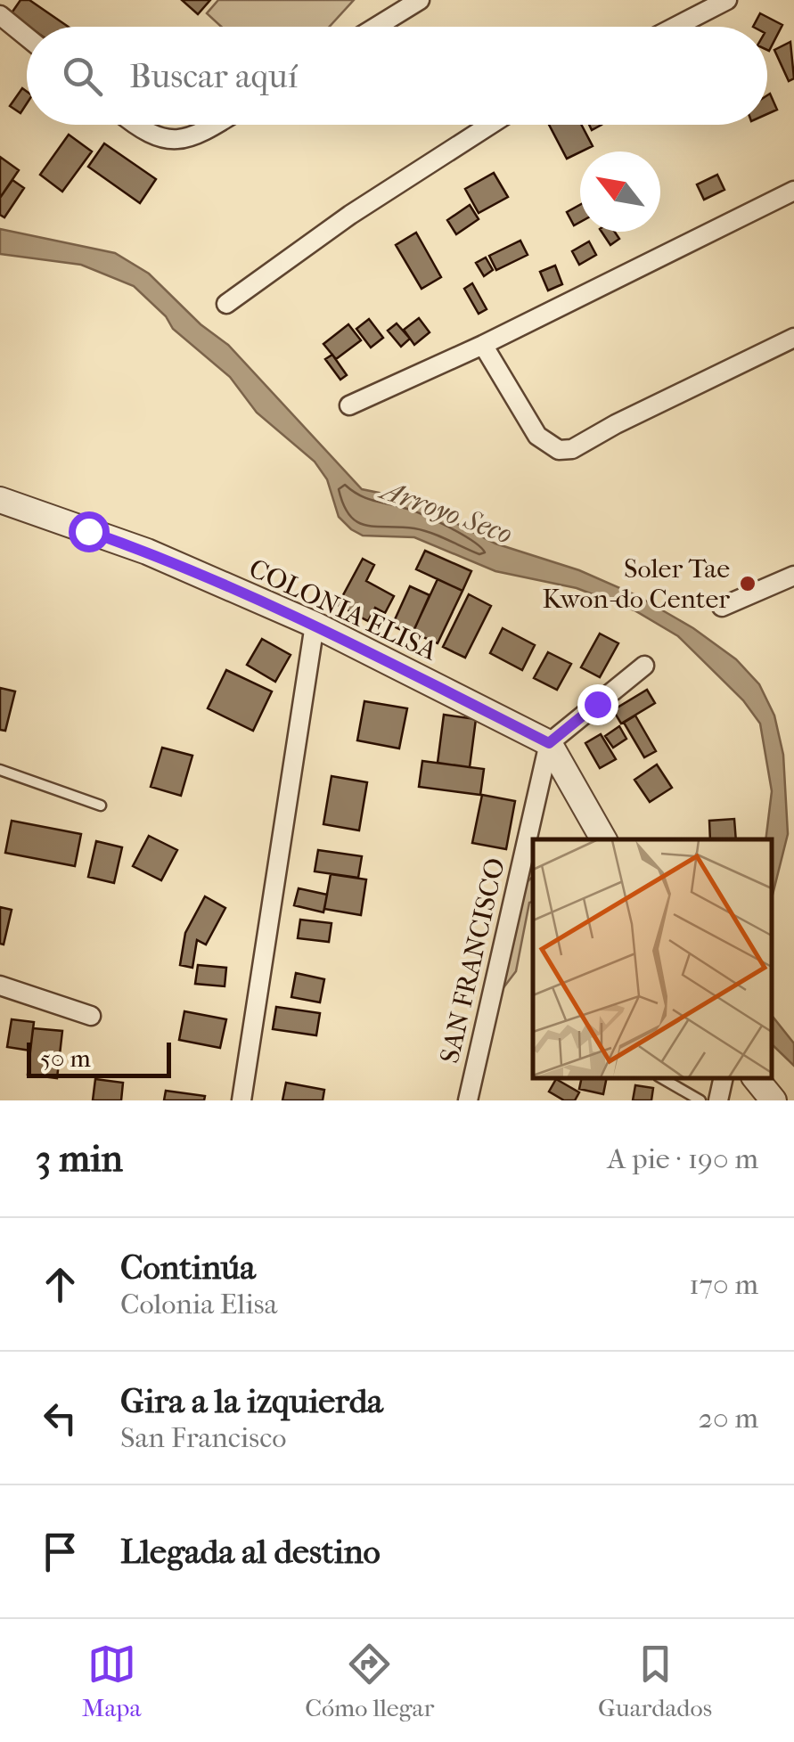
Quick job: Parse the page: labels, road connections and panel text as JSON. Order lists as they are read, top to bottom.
{
  "streets": {
    "street": ["COLONIA ELISA", "SAN FRANCISCO"]
  },
  "crossings": [
    ["COLONIA ELISA", "SAN FRANCISCO"]
  ],
  "water": ["Arroyo Seco"],
  "places": ["Soler Tae Kwon-do Center"],
  "scale_bar": "50 m",
  "north": "top left",
  "page": {
    "search": "Buscar aquí",
    "scale": "50 m",
    "heading": ["3 min", "A pie · 190 m"],
    "list": [
      ["Continúa", "Colonia Elisa", "170 m"],
      ["Gira a la izquierda", "San Francisco", "20 m"],
      "Llegada al destino"
    ],
    "nav": ["Mapa", "Cómo llegar", "Guardados"]
  }
}
